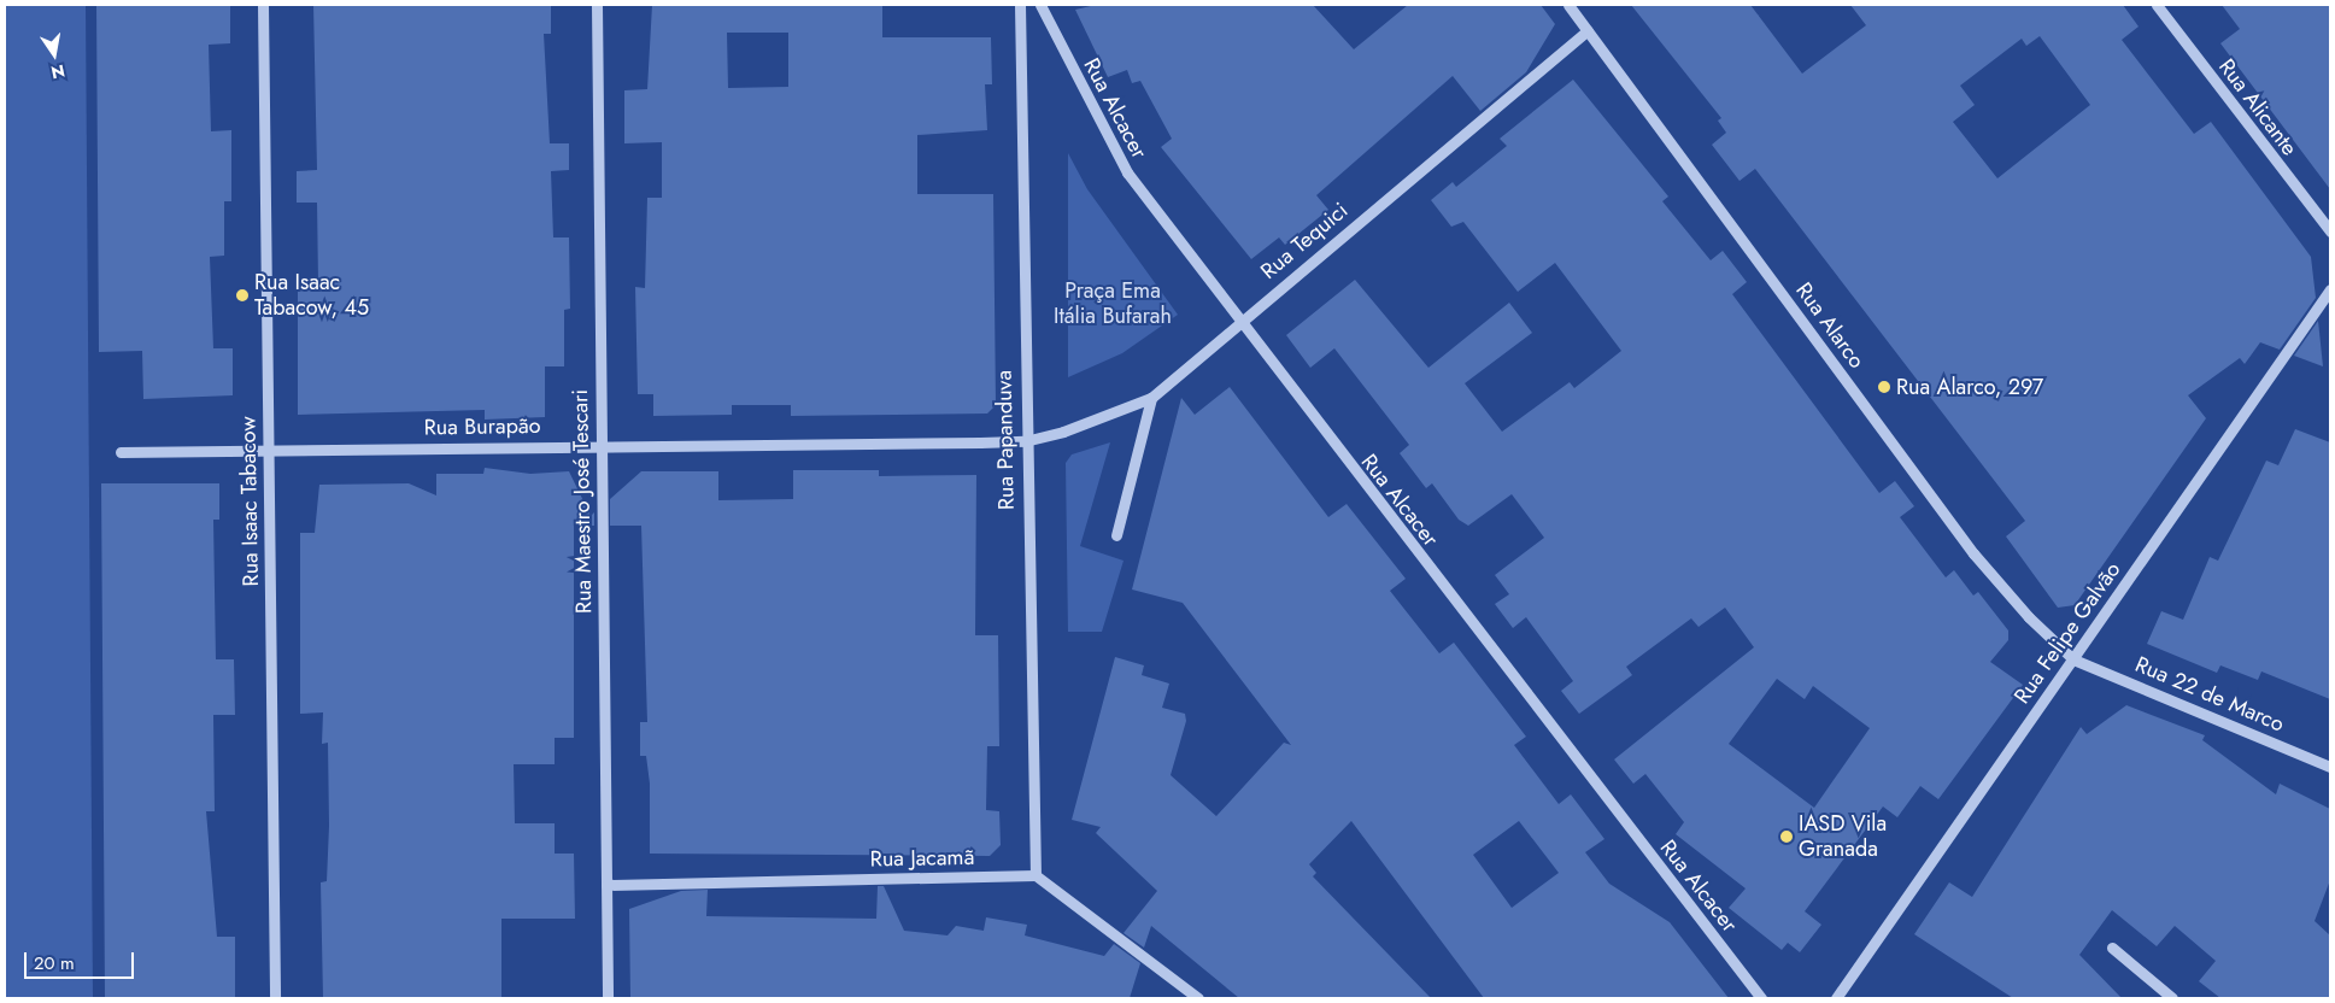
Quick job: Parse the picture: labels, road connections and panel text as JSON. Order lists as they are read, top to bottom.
{
  "streets": {
    "street": [
      "Rua Alicante",
      "Rua Alcacer",
      "Rua Tequici",
      "Rua Alarco",
      "Rua Burapão",
      "Rua Papanduva",
      "Rua Isaac Tabacow",
      "Rua Maestro José Tescari",
      "Rua Felipe Galvão",
      "Rua 22 de Marco",
      "Rua Jacamã"
    ]
  },
  "crossings": [
    ["Rua Alcacer", "Rua Tequici"],
    ["Rua Tequici", "Rua Alarco"],
    ["Rua Tequici", "Rua Burapão"],
    ["Rua Tequici", "Rua Papanduva"],
    ["Rua Alarco", "Rua Felipe Galvão"],
    ["Rua Alarco", "Rua 22 de Marco"],
    ["Rua Burapão", "Rua Papanduva"],
    ["Rua Burapão", "Rua Isaac Tabacow"],
    ["Rua Burapão", "Rua Maestro José Tescari"],
    ["Rua Papanduva", "Rua Jacamã"],
    ["Rua Maestro José Tescari", "Rua Jacamã"],
    ["Rua Felipe Galvão", "Rua 22 de Marco"]
  ],
  "parks": ["Praça Ema Itália Bufarah"],
  "places": ["Rua Isaac Tabacow, 45", "Rua Alarco, 297", "IASD Vila Granada"],
  "scale_bar": "20 m",
  "north": "bottom"
}
